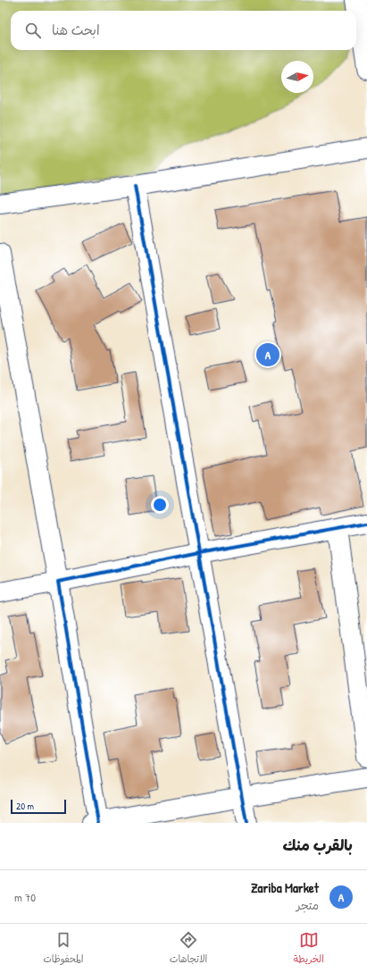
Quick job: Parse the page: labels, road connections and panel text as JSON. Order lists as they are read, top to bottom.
{
  "scale_bar": "20 m",
  "north": "right",
  "page": {
    "search": "ابحث هنا",
    "pins": "A",
    "scale": "20 m",
    "heading": "بالقرب منك",
    "list": [
      {
        "mark": "A",
        "name": "Zariba Market",
        "note": "متجر",
        "value": "70 m"
      }
    ],
    "nav": ["الخريطة", "الاتجاهات", "المحفوظات"]
  }
}
